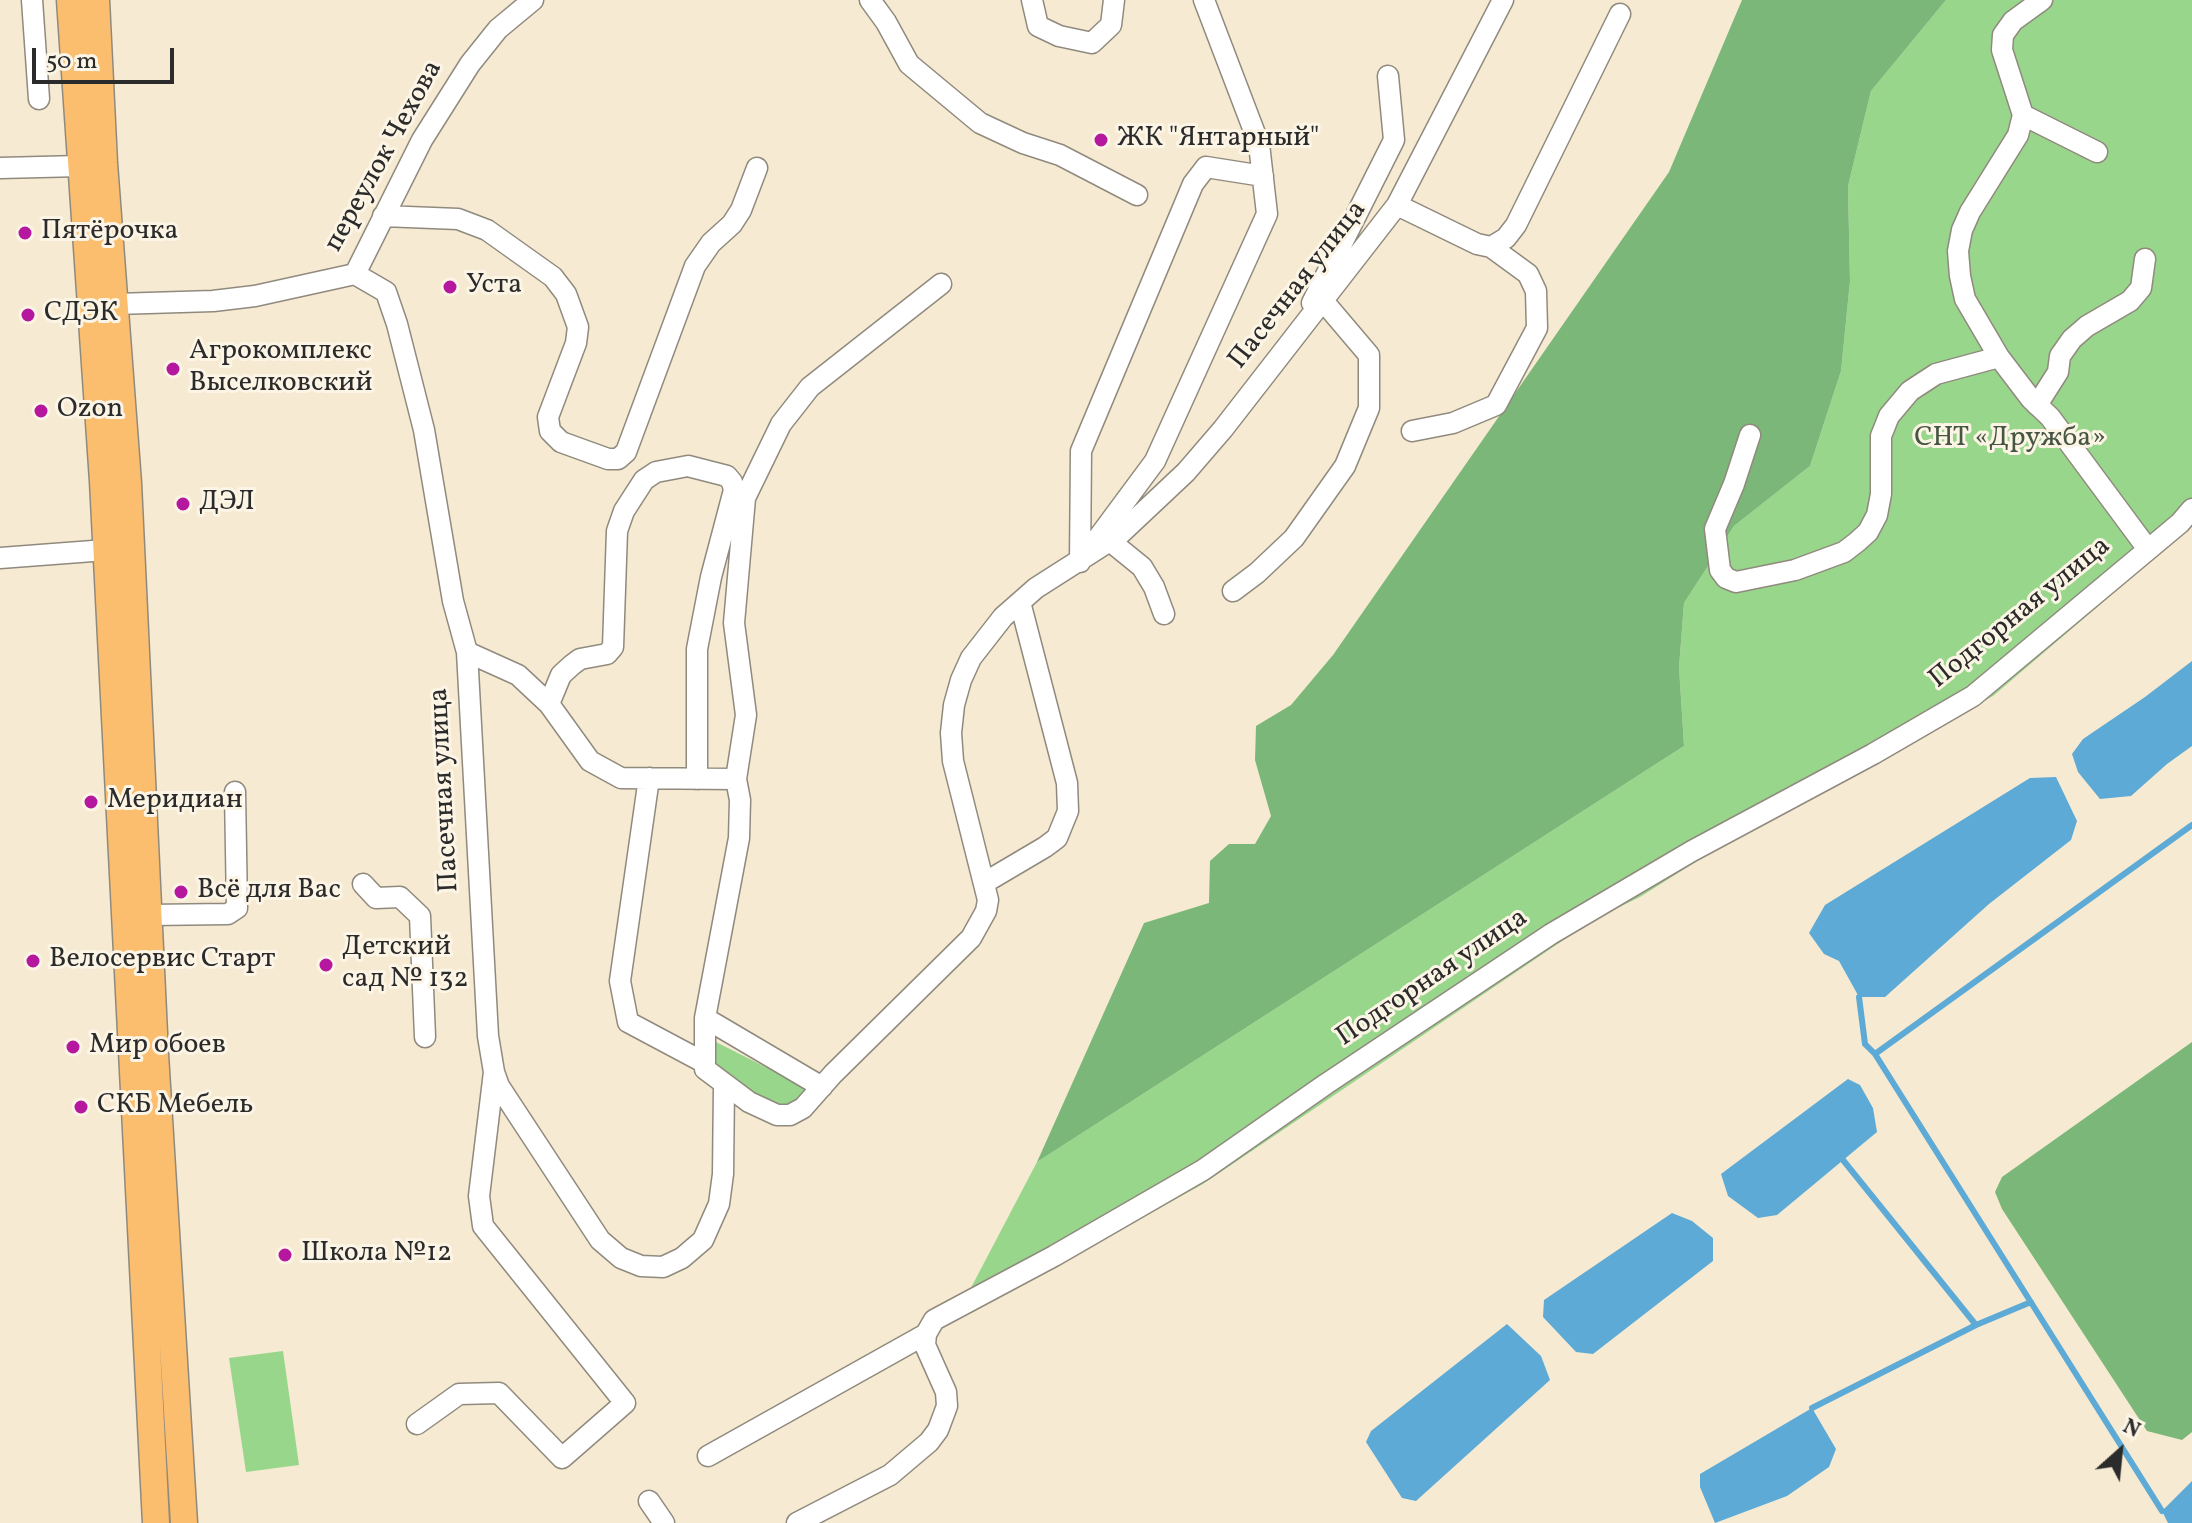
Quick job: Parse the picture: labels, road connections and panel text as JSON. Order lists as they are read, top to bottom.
{
  "streets": {
    "street": ["переулок Чехова", "Пасечная улица", "Подгорная улица"]
  },
  "crossings": [
    ["переулок Чехова", "Пасечная улица"]
  ],
  "parks": ["СНТ «Дружба»"],
  "places": [
    "ЖК \"Янтарный\"",
    "Пятёрочка",
    "Уста",
    "СДЭК",
    "Агрокомплекс Выселковский",
    "Ozon",
    "ДЭЛ",
    "Меридиан",
    "Всё для Вас",
    "Велосервис Старт",
    "Детский сад № 132",
    "Мир обоев",
    "СКБ Мебель",
    "Школа №12"
  ],
  "scale_bar": "50 m",
  "north": "top right"
}
